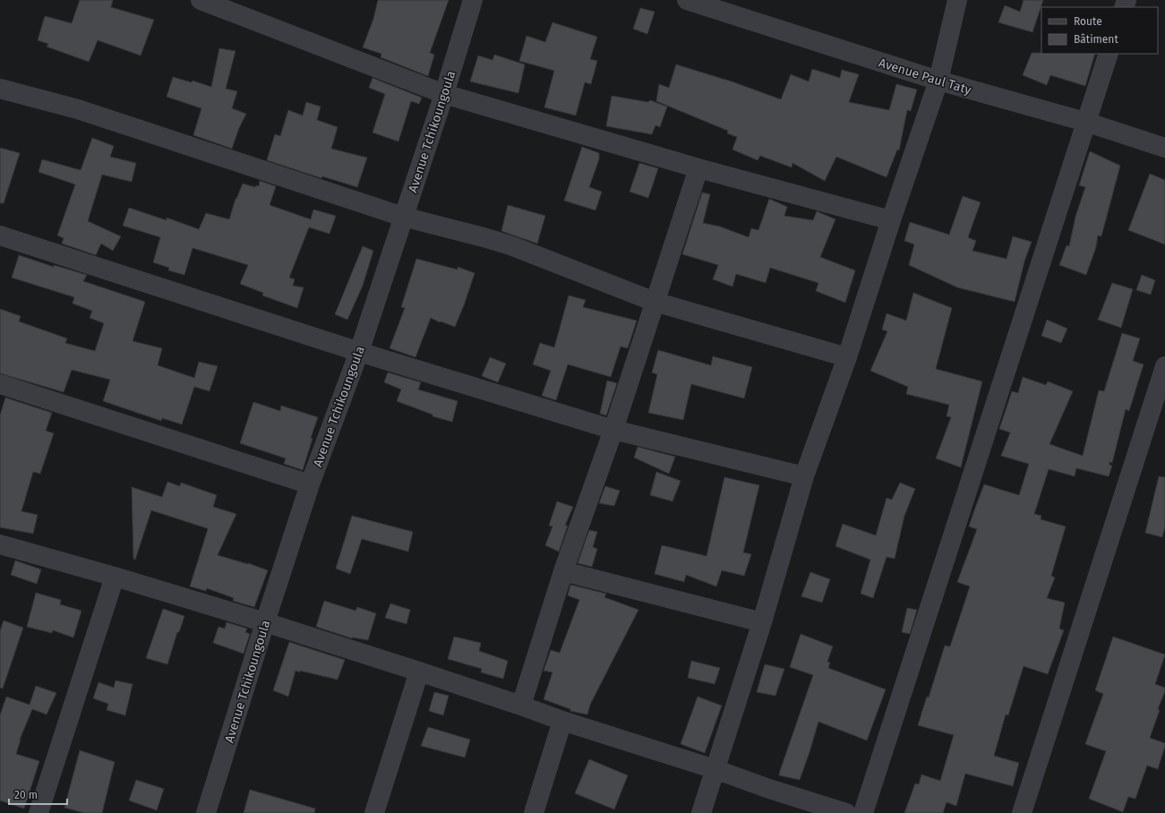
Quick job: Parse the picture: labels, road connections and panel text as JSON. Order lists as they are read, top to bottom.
{
  "streets": {
    "street": ["Avenue Paul Taty", "Avenue Tchikoungoula"]
  },
  "legend": ["Route", "Bâtiment"],
  "scale_bar": "20 m"
}
